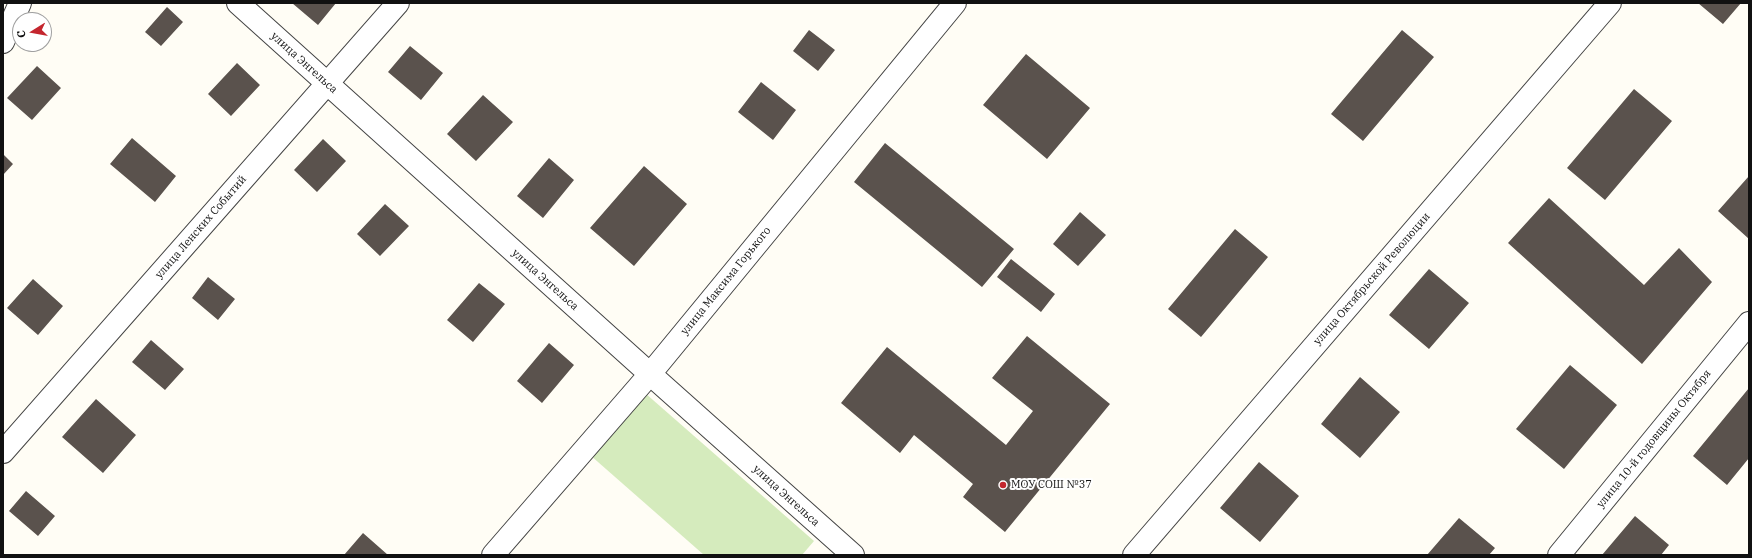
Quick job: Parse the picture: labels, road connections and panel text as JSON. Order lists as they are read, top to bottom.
{
  "streets": {
    "street": [
      "улица Энгельса",
      "улица Ленских Событий",
      "улица Октябрьской Революции",
      "улица Максима Горького",
      "улица 10-й годовщины Октября"
    ]
  },
  "crossings": [
    ["улица Энгельса", "улица Ленских Событий"],
    ["улица Энгельса", "улица Максима Горького"]
  ],
  "places": ["МОУ СОШ №37"],
  "north": "left"
}
